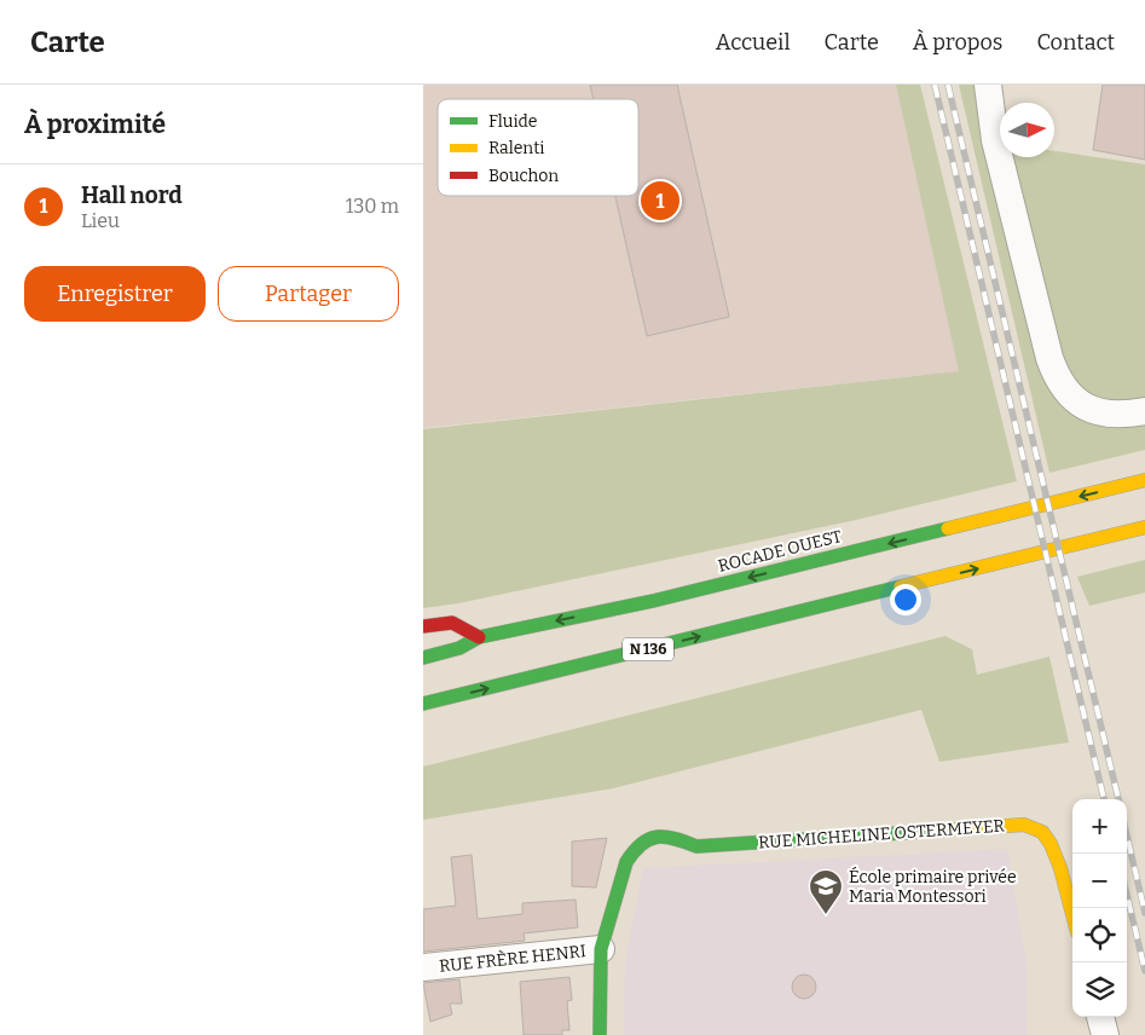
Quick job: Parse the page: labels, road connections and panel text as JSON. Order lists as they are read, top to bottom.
{
  "streets": {
    "main road": ["ROCADE OUEST", "N 136", "RUE MICHELINE OSTERMEYER"],
    "street": ["RUE FRÈRE HENRI"]
  },
  "crossings": [
    ["RUE MICHELINE OSTERMEYER", "RUE FRÈRE HENRI"]
  ],
  "places": {
    "school or university": ["École primaire privée Maria Montessori"]
  },
  "legend": ["Fluide", "Ralenti", "Bouchon"],
  "north": "right",
  "page": {
    "header": "Carte",
    "nav": [
      "Accueil",
      "Carte",
      "À propos",
      "Contact"
    ],
    "heading": "À proximité",
    "list": [
      {
        "mark": "1",
        "name": "Hall nord",
        "note": "Lieu",
        "value": "130 m"
      }
    ],
    "pins": "1",
    "buttons": ["Enregistrer", "Partager"],
    "map_buttons": ["+", "−"]
  }
}
